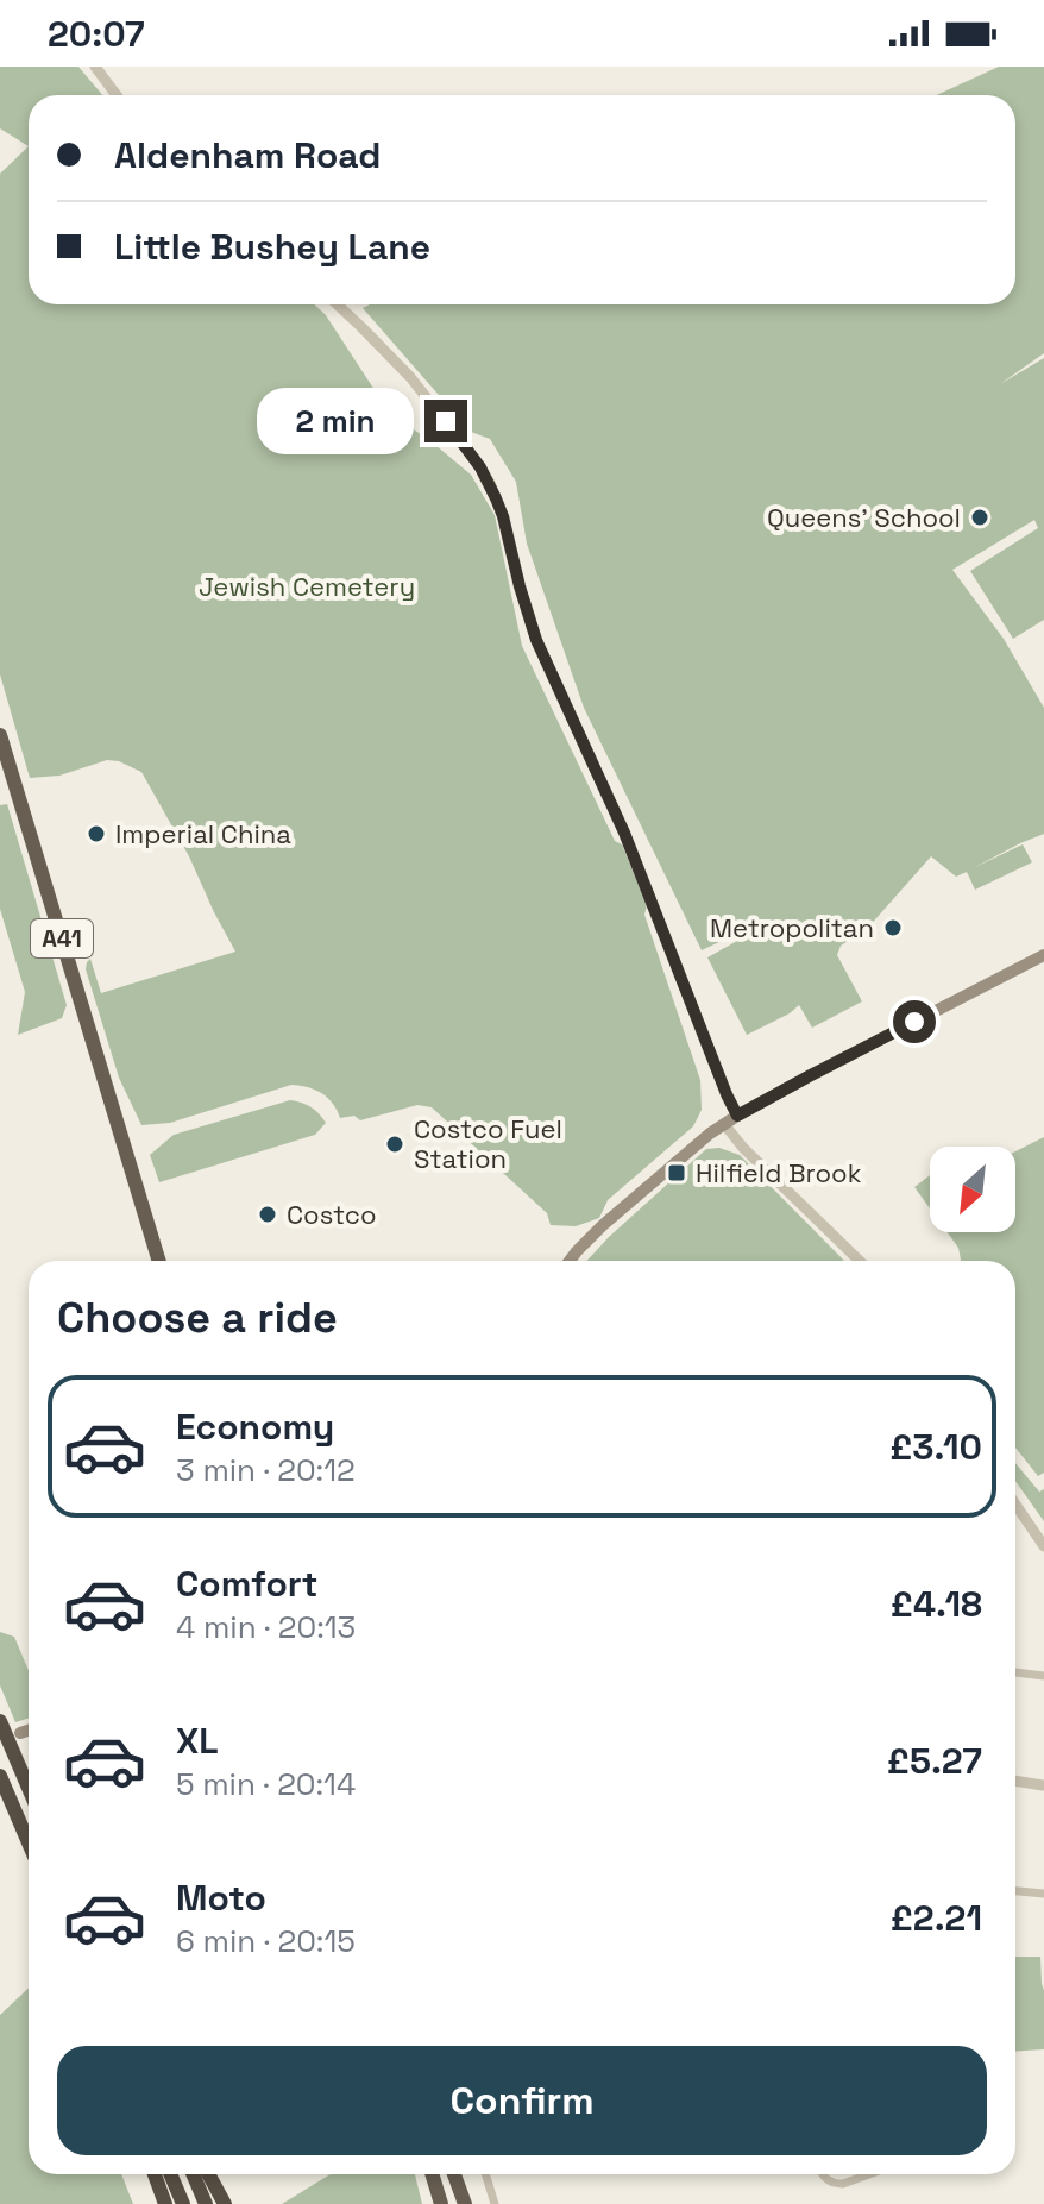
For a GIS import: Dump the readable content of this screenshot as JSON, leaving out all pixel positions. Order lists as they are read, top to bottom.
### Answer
{
  "streets": {
    "highway": ["A41"]
  },
  "parks": ["Jewish Cemetery"],
  "places": {
    "other": [
      "Queens' School",
      "Imperial China",
      "Metropolitan",
      "Costco Fuel Station",
      "Costco"
    ],
    "transit": ["Hilfield Brook"]
  },
  "north": "bottom left",
  "page": {
    "status": "20:07",
    "banner": ["Aldenham Road", "Little Bushey Lane"],
    "bubble": "2 min",
    "heading": "Choose a ride",
    "list": [
      {
        "name": "Economy",
        "note": "3 min · 20:12",
        "value": "£3.10"
      },
      {
        "name": "Comfort",
        "note": "4 min · 20:13",
        "value": "£4.18"
      },
      {
        "name": "XL",
        "note": "5 min · 20:14",
        "value": "£5.27"
      },
      {
        "name": "Moto",
        "note": "6 min · 20:15",
        "value": "£2.21"
      }
    ],
    "buttons": "Confirm"
  }
}
